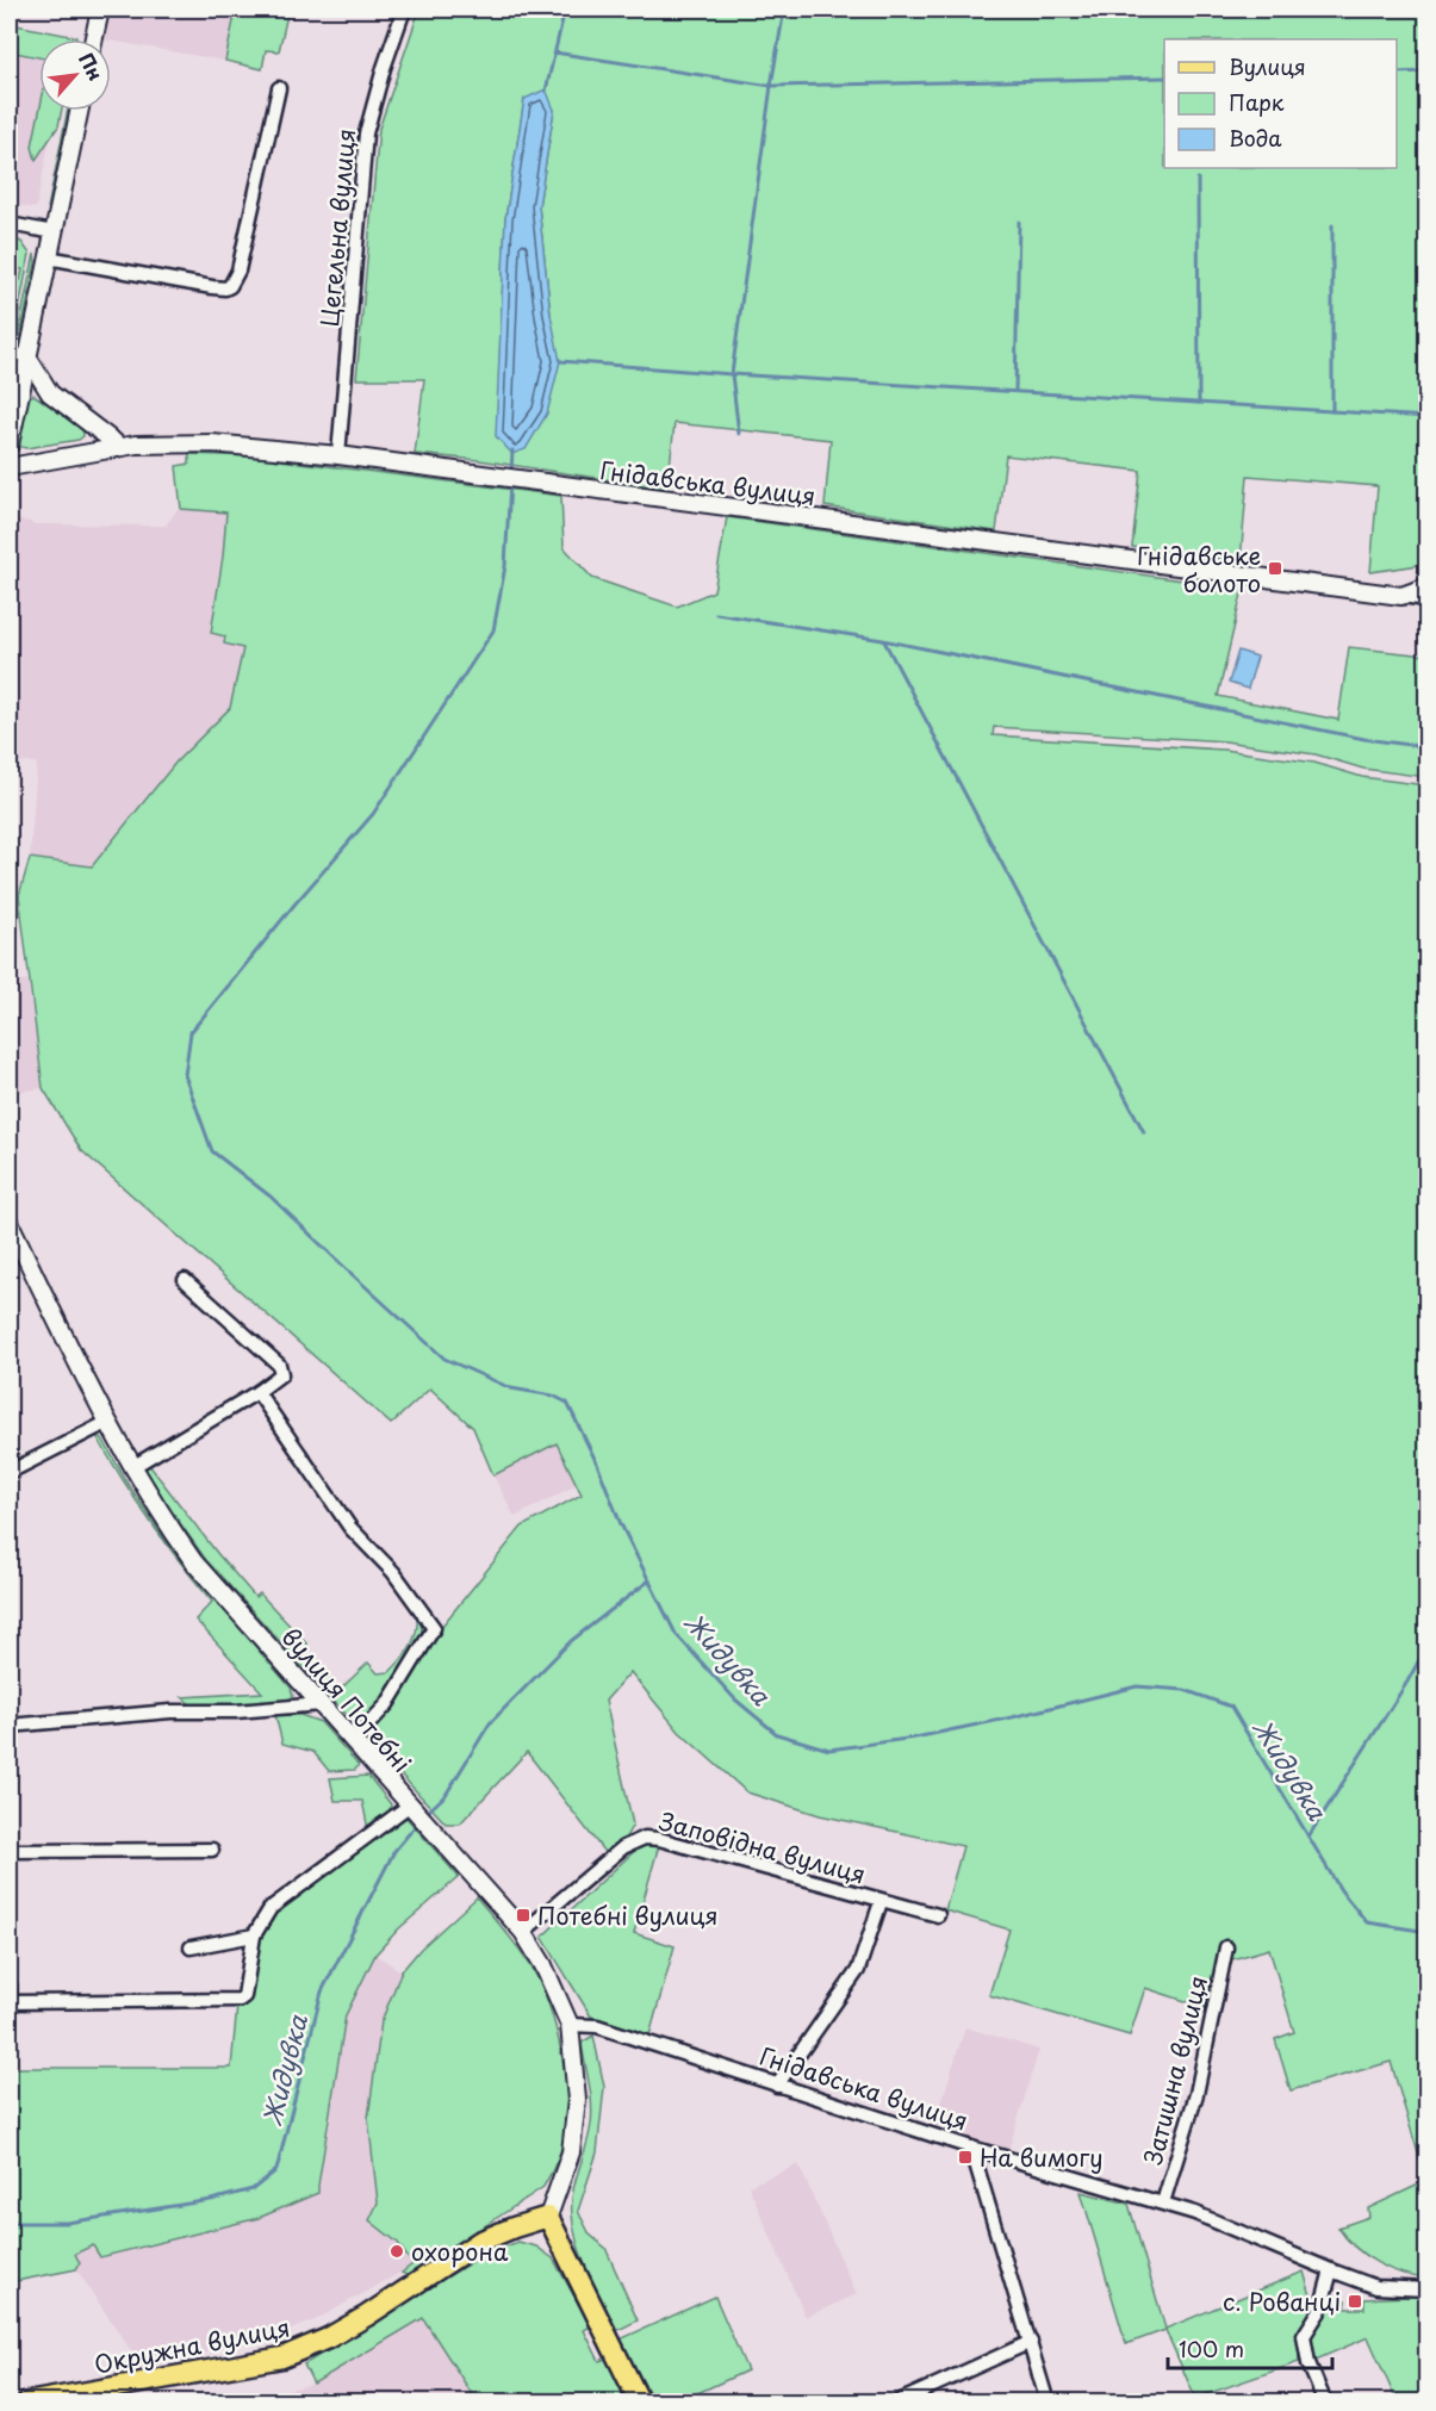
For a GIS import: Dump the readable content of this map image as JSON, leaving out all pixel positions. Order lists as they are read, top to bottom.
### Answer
{
  "streets": {
    "main road": ["Окружна вулиця"],
    "street": [
      "Цегельна вулиця",
      "Гнідавська вулиця",
      "вулиця Потебні",
      "Заповідна вулиця",
      "Затишна вулиця"
    ]
  },
  "crossings": [
    ["Цегельна вулиця", "Гнідавська вулиця"],
    ["Гнідавська вулиця", "вулиця Потебні"],
    ["Гнідавська вулиця", "Затишна вулиця"],
    ["вулиця Потебні", "Заповідна вулиця"],
    ["вулиця Потебні", "Окружна вулиця"]
  ],
  "water": ["Жидувка"],
  "places": {
    "transit": [
      "Гнідавське болото",
      "Потебні вулиця",
      "На вимогу",
      "с. Рованці"
    ],
    "other": ["охорона"]
  },
  "legend": ["Вулиця", "Парк", "Вода"],
  "scale_bar": "100 m",
  "north": "top right"
}
